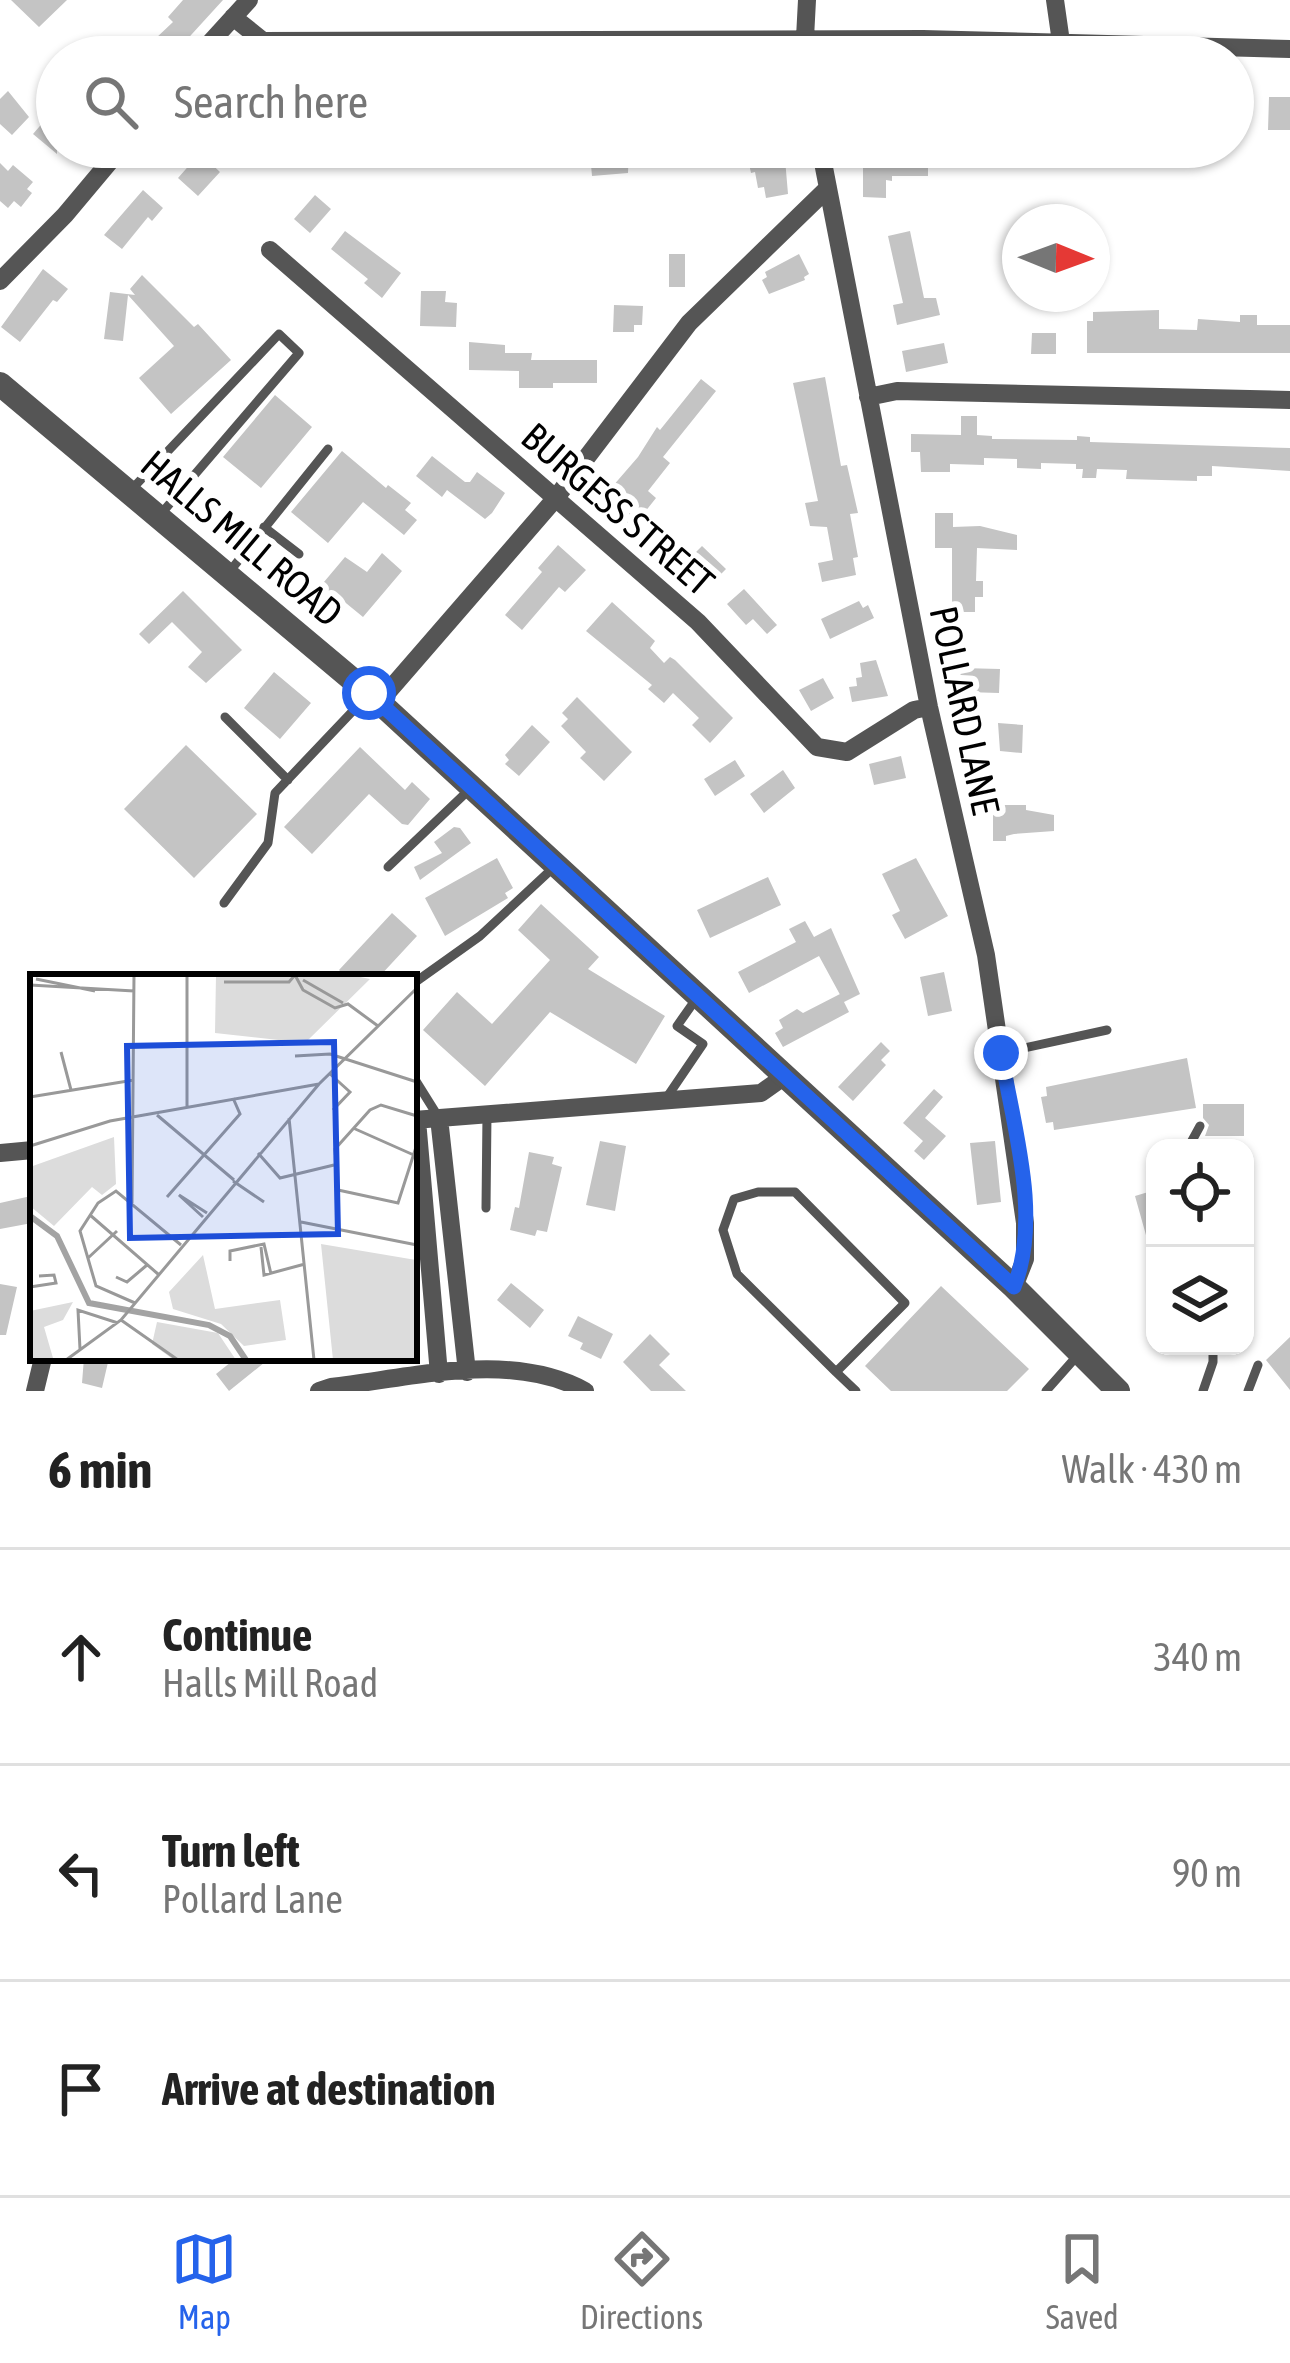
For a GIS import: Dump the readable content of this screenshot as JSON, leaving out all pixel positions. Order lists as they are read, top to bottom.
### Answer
{
  "streets": {
    "street": ["BURGESS STREET", "HALLS MILL ROAD", "POLLARD LANE"]
  },
  "crossings": [
    ["BURGESS STREET", "POLLARD LANE"],
    ["HALLS MILL ROAD", "POLLARD LANE"]
  ],
  "north": "right",
  "page": {
    "search": "Search here",
    "heading": ["6 min", "Walk · 430 m"],
    "list": [
      ["Continue", "Halls Mill Road", "340 m"],
      ["Turn left", "Pollard Lane", "90 m"],
      "Arrive at destination"
    ],
    "nav": ["Map", "Directions", "Saved"]
  }
}
